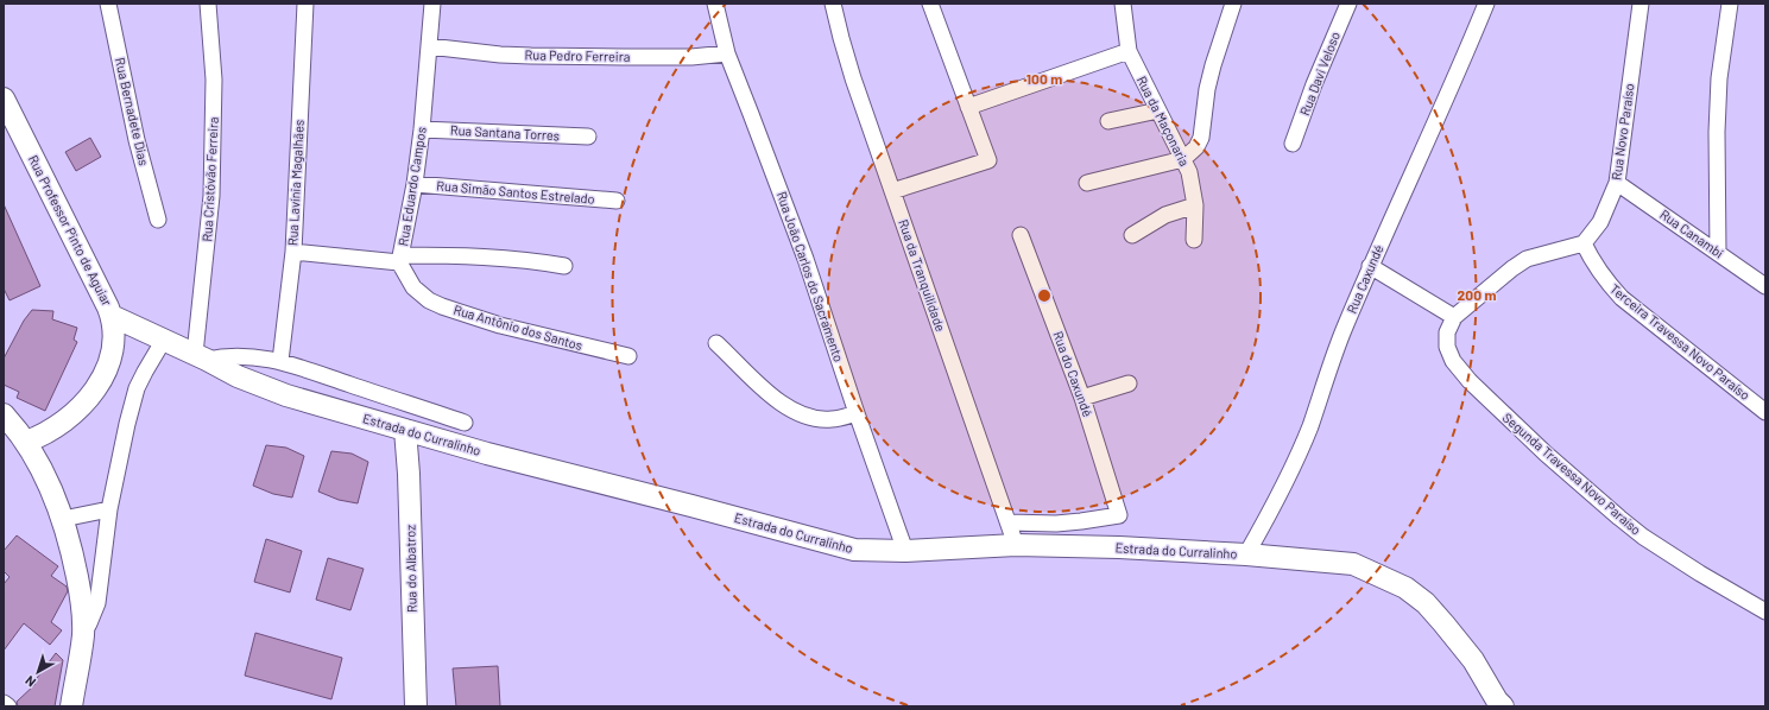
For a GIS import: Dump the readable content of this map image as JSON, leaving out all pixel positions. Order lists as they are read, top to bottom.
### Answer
{
  "streets": {
    "street": [
      "Rua Pedro Ferreira",
      "Rua Davi Veloso",
      "Rua Bernadete Dias",
      "Rua da Maçonaria",
      "Rua Novo Paraíso",
      "Rua Santana Torres",
      "Rua Cristóvão Ferreira",
      "Rua Lavínia Magalhães",
      "Rua Eduardo Campos",
      "Rua Simão Santos Estrelado",
      "Rua Professor Pinto de Aguiar",
      "Rua Canambi",
      "Rua da Tranquilidade",
      "Rua João Carlos do Sacramento",
      "Rua Caxundé",
      "Rua Antônio dos Santos",
      "Terceira Travessa Novo Paraíso",
      "Rua do Caxundé",
      "Estrada do Curralinho",
      "Segunda Travessa Novo Paraíso",
      "Rua do Albatroz"
    ]
  },
  "crossings": [
    ["Rua Pedro Ferreira", "Rua Eduardo Campos"],
    ["Rua Pedro Ferreira", "Rua João Carlos do Sacramento"],
    ["Rua Novo Paraíso", "Rua Canambi"],
    ["Rua Novo Paraíso", "Terceira Travessa Novo Paraíso"],
    ["Rua Santana Torres", "Rua Eduardo Campos"],
    ["Rua Cristóvão Ferreira", "Estrada do Curralinho"],
    ["Rua Lavínia Magalhães", "Rua Eduardo Campos"],
    ["Rua Eduardo Campos", "Rua Simão Santos Estrelado"],
    ["Rua Eduardo Campos", "Rua Antônio dos Santos"],
    ["Rua Professor Pinto de Aguiar", "Estrada do Curralinho"],
    ["Rua da Tranquilidade", "Rua do Caxundé"],
    ["Rua da Tranquilidade", "Estrada do Curralinho"],
    ["Rua João Carlos do Sacramento", "Estrada do Curralinho"],
    ["Rua Caxundé", "Estrada do Curralinho"],
    ["Estrada do Curralinho", "Rua do Albatroz"]
  ],
  "north": "bottom left",
  "rings": ["100 m", "200 m"]
}
